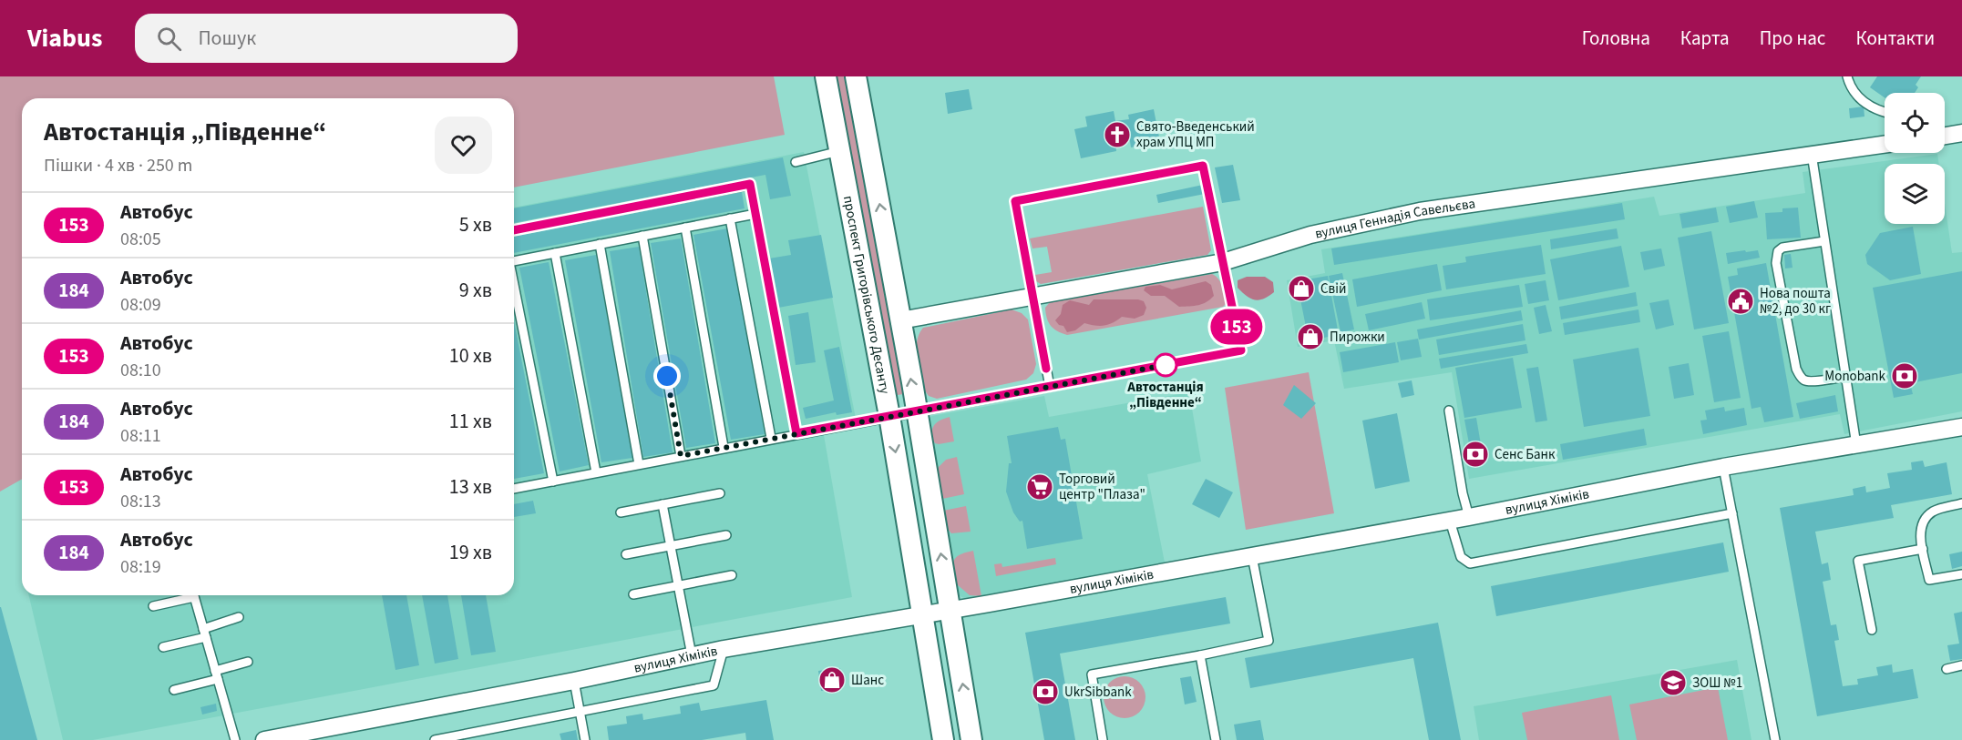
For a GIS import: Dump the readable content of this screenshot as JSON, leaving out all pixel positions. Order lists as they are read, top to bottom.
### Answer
{
  "streets": {
    "street": ["вулиця Геннадія Савельєва", "проспект Григорівського Десанту", "вулиця Хіміків"]
  },
  "crossings": [
    ["вулиця Геннадія Савельєва", "проспект Григорівського Десанту"],
    ["проспект Григорівського Десанту", "вулиця Хіміків"]
  ],
  "places": {
    "church": ["Свято-Введенський храм УПЦ МП"],
    "shop": ["Свій", "Пирожки", "Шанс"],
    "public building": ["Нова пошта №2, до 30 кг"],
    "other": ["Автостанція „Південне“"],
    "bank": ["Monobank", "Сенс Банк", "UkrSibbank"],
    "supermarket": ["Торговий центр \"Плаза\""],
    "school or university": ["ЗОШ №1"]
  },
  "lines": ["bus line 153"],
  "page": {
    "header": "Viabus",
    "search": "Пошук",
    "nav": [
      "Головна",
      "Карта",
      "Про нас",
      "Контакти"
    ],
    "on_map": "153",
    "heading": ["Автостанція „Південне“", "Пішки · 4 хв · 250 m"],
    "list": [
      {
        "mark": "153",
        "name": "Автобус",
        "note": "08:05",
        "value": "5 хв"
      },
      {
        "mark": "184",
        "name": "Автобус",
        "note": "08:09",
        "value": "9 хв"
      },
      {
        "mark": "153",
        "name": "Автобус",
        "note": "08:10",
        "value": "10 хв"
      },
      {
        "mark": "184",
        "name": "Автобус",
        "note": "08:11",
        "value": "11 хв"
      },
      {
        "mark": "153",
        "name": "Автобус",
        "note": "08:13",
        "value": "13 хв"
      },
      {
        "mark": "184",
        "name": "Автобус",
        "note": "08:19",
        "value": "19 хв"
      }
    ]
  }
}
